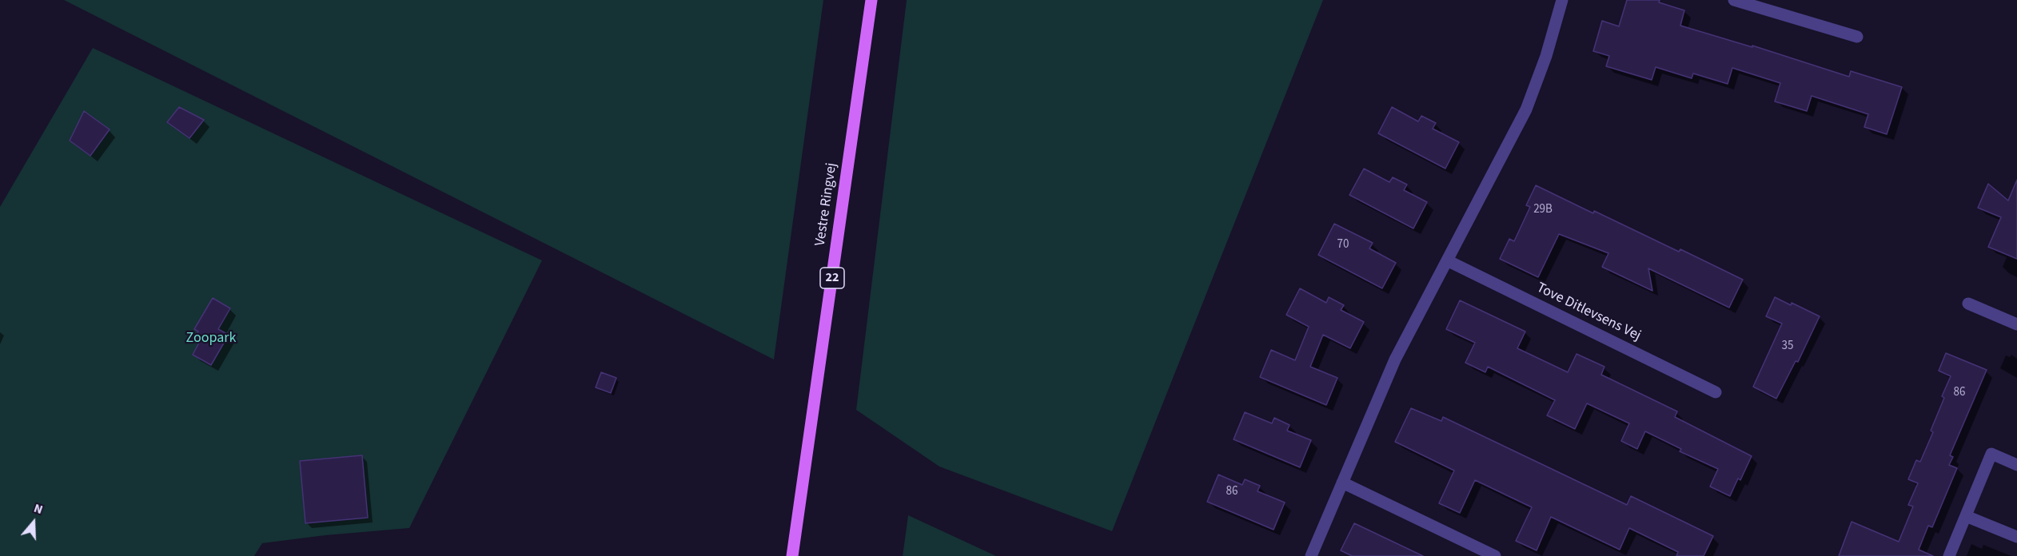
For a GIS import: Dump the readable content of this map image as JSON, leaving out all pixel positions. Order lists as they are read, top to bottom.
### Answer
{
  "streets": {
    "main road": ["Vestre Ringvej", "22"],
    "street": ["Tove Ditlevsens Vej"]
  },
  "parks": ["Zoopark"],
  "house_numbers": [
    "29B",
    "70",
    "35",
    "86",
    "86"
  ],
  "north": "top"
}
